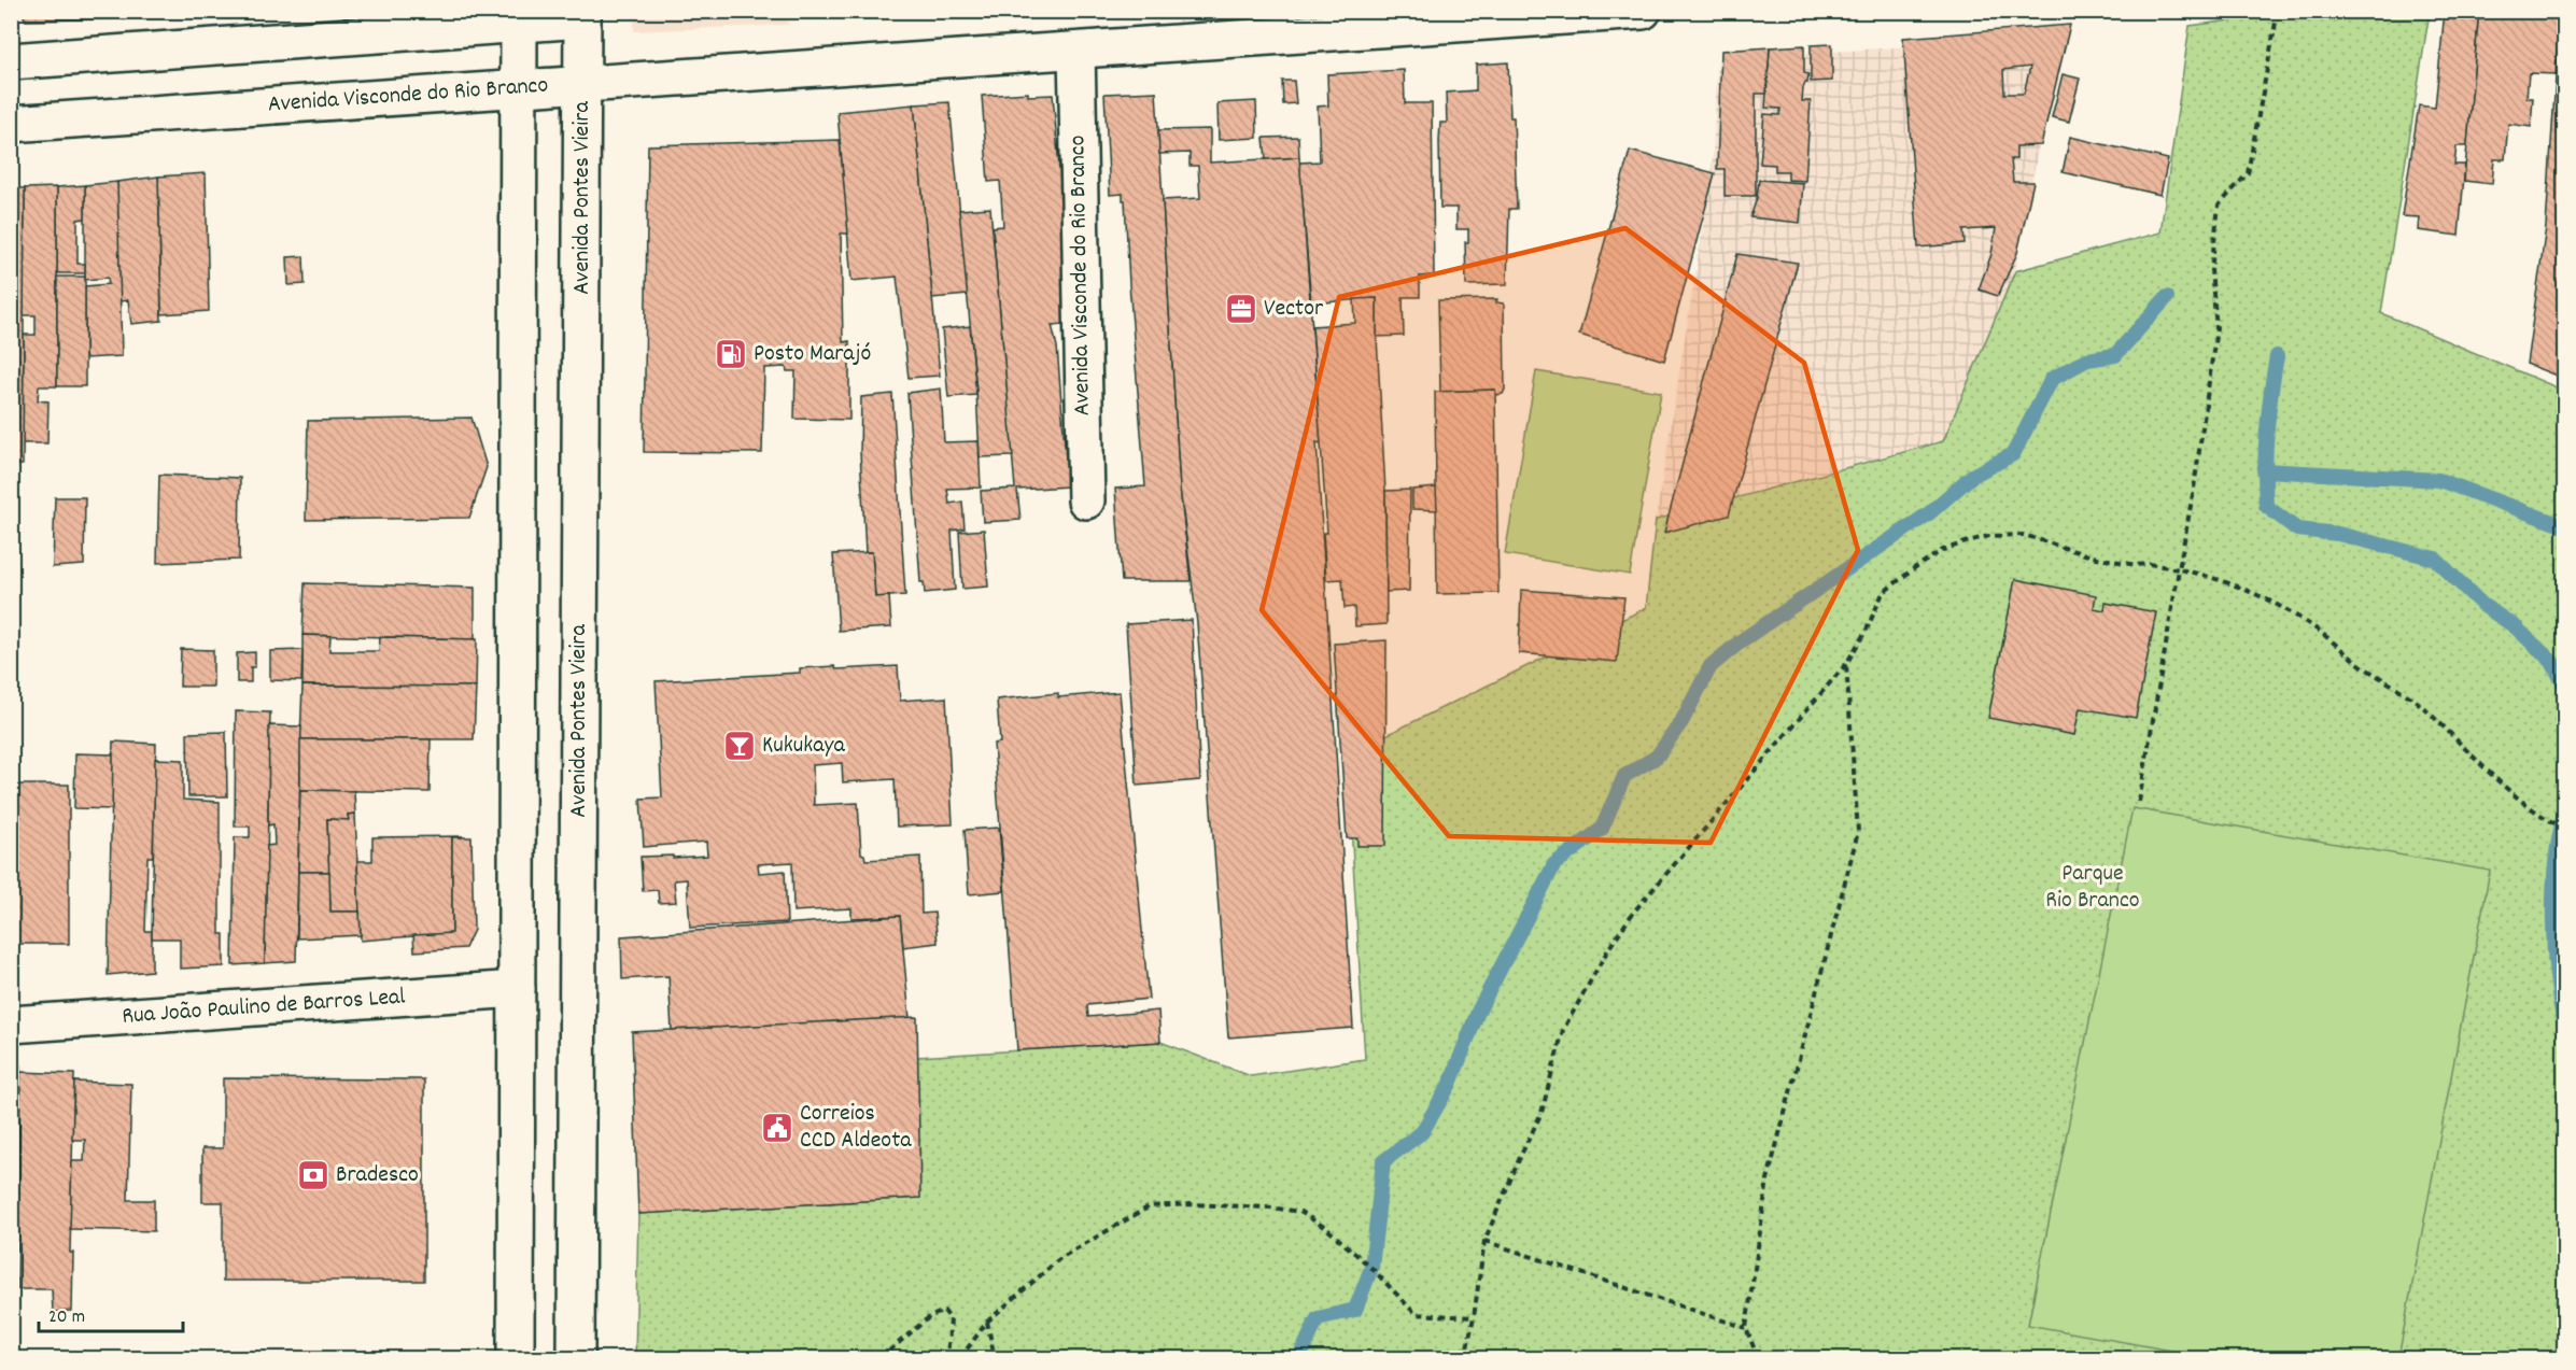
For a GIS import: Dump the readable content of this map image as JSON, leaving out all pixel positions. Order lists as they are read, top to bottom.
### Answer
{
  "streets": {
    "main road": ["Avenida Visconde do Rio Branco", "Avenida Pontes Vieira", "Rua João Paulino de Barros Leal"]
  },
  "crossings": [
    ["Avenida Visconde do Rio Branco", "Avenida Pontes Vieira"]
  ],
  "parks": ["Parque Rio Branco"],
  "places": {
    "office": ["Vector"],
    "fuel station": ["Posto Marajó"],
    "bar": ["Kukukaya"],
    "public building": ["Correios CCD Aldeota"],
    "bank": ["Bradesco"]
  },
  "scale_bar": "20 m"
}
